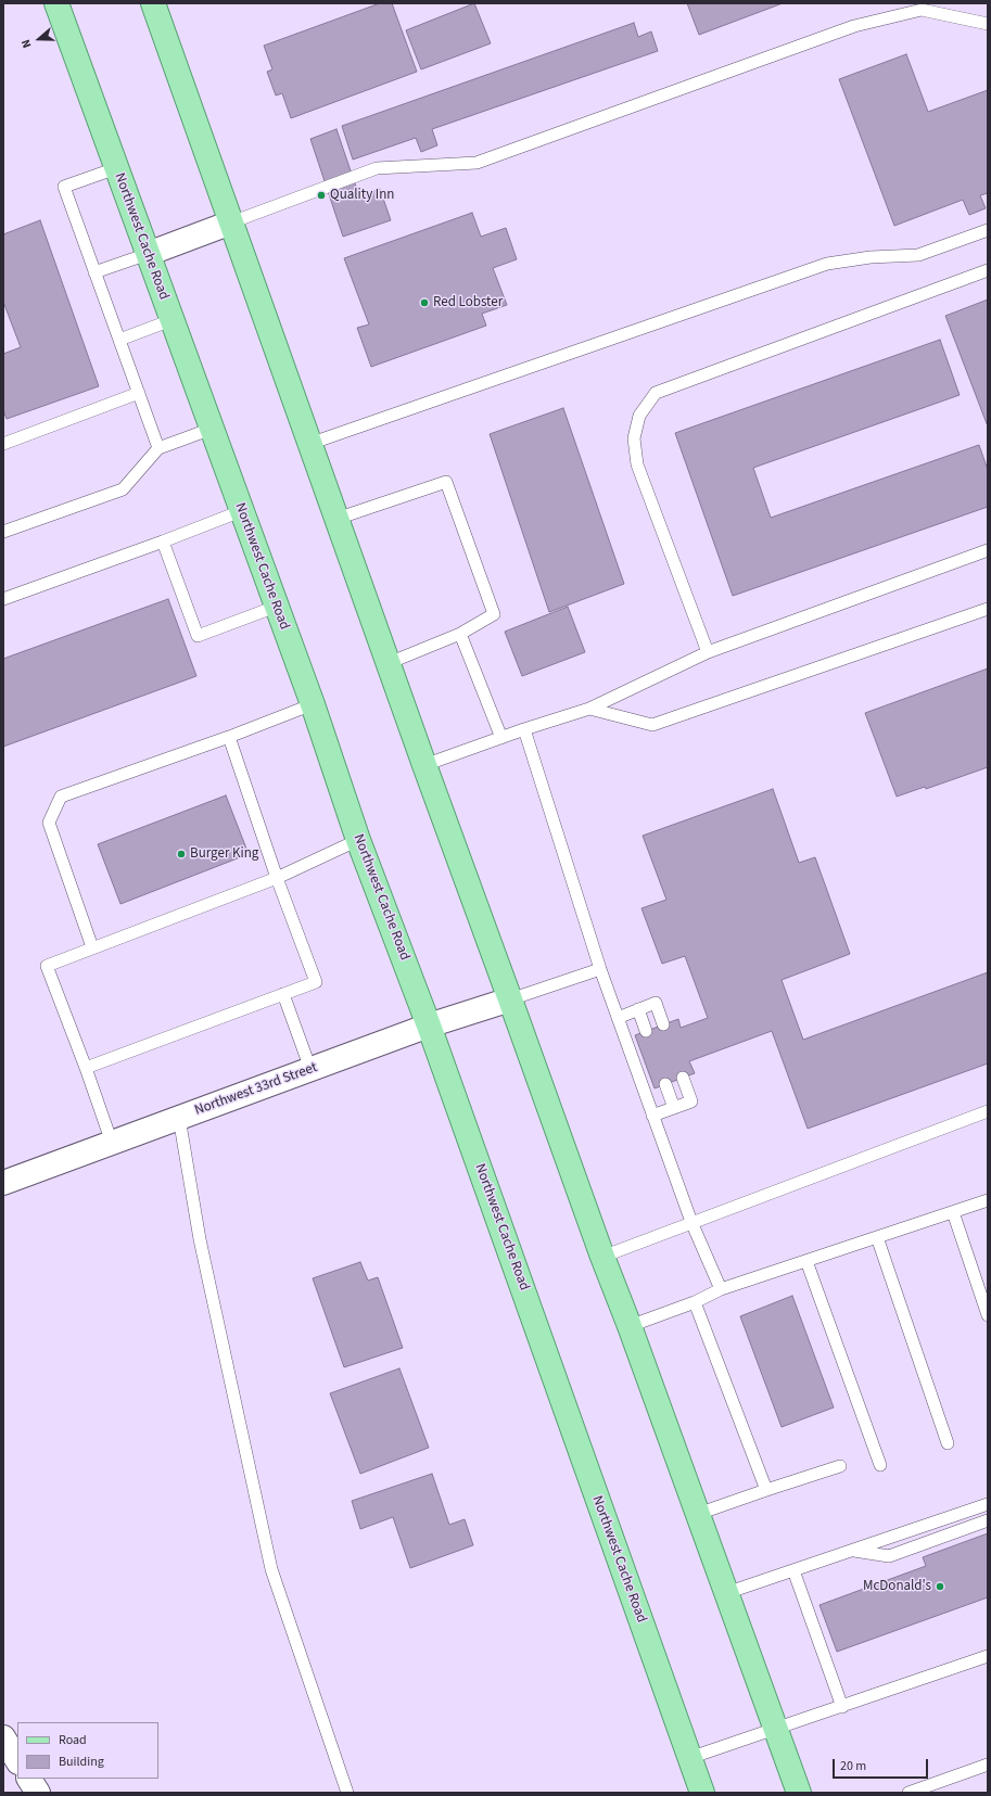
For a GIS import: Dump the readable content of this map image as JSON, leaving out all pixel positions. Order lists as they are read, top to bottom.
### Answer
{
  "streets": {
    "main road": ["Northwest Cache Road"],
    "street": ["Northwest 33rd Street"]
  },
  "crossings": [
    ["Northwest Cache Road", "Northwest 33rd Street"]
  ],
  "places": [
    "Quality Inn",
    "Red Lobster",
    "Burger King",
    "McDonald's"
  ],
  "legend": ["Road", "Building"],
  "scale_bar": "20 m",
  "north": "left"
}
